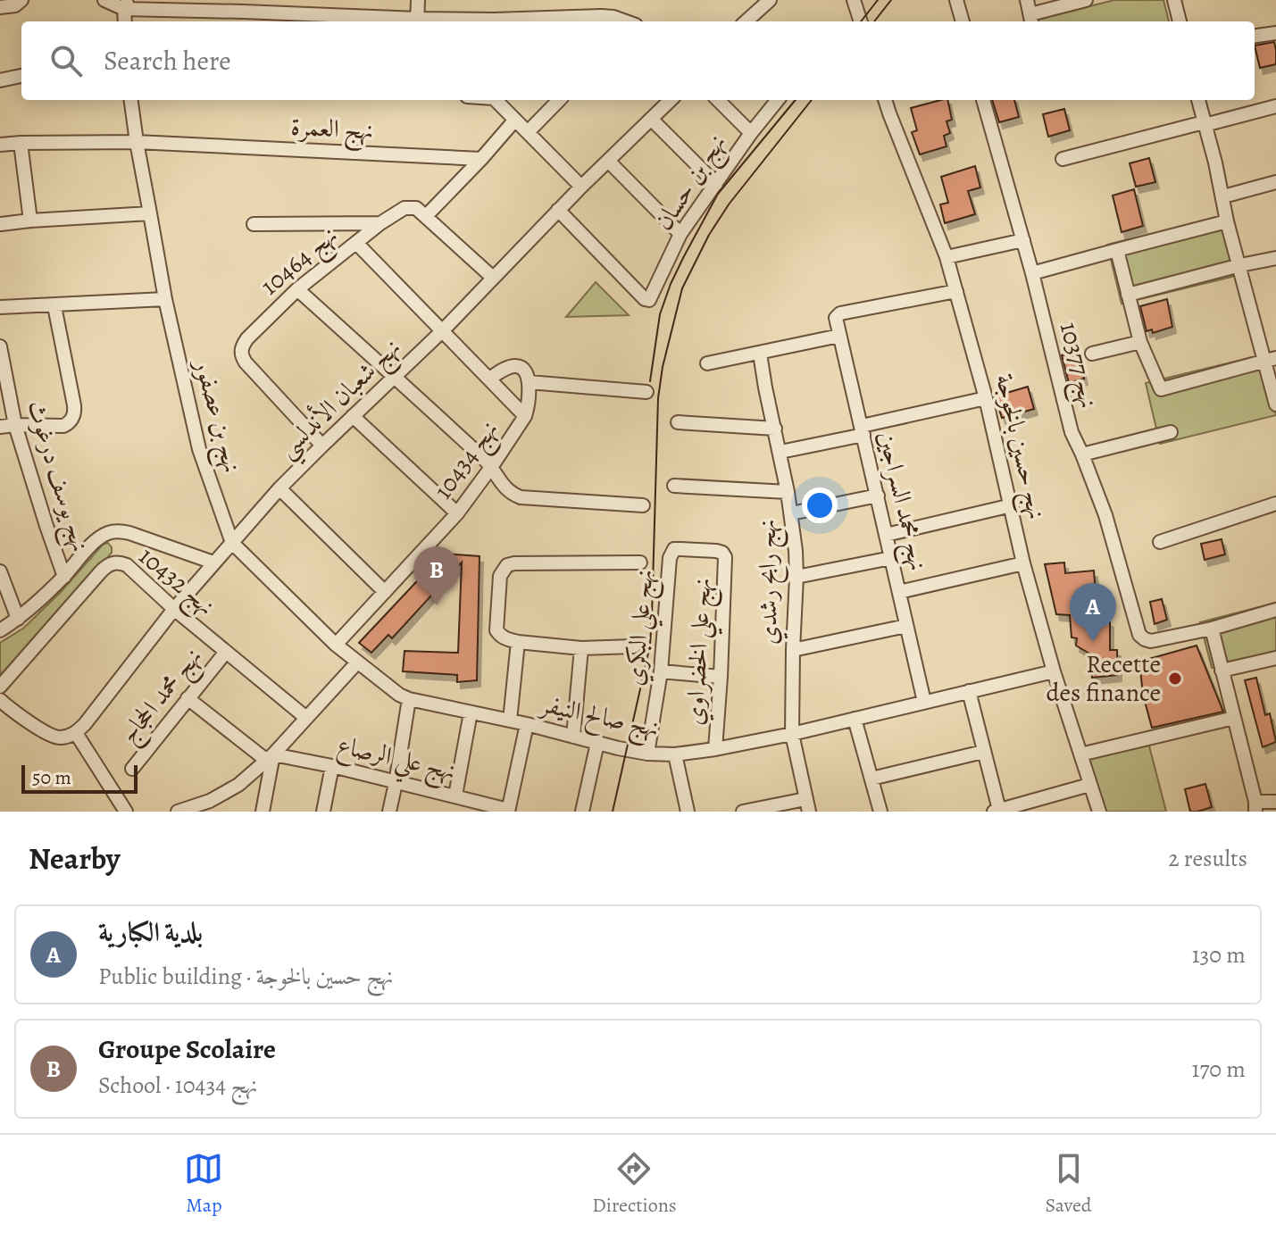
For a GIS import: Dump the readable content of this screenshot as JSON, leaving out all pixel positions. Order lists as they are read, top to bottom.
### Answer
{
  "streets": {
    "street": [
      "نهج العمرة",
      "نهج بن حسان",
      "نهج 10464",
      "نهج 10377",
      "نهج شعبان الأندلسي",
      "نهج بن عصفور",
      "نهج حسين بالخوجة",
      "نهج 10434",
      "نهج يوسف درغوث",
      "نهج محمد السراجين",
      "نهج 10432",
      "نهج رابح رشدي",
      "نهج علي البكري",
      "نهج علي الخضراوي",
      "نهج محمد الحجاج",
      "نهج صالح النيفر",
      "نهج علي الرصاع"
    ]
  },
  "crossings": [
    ["نهج العمرة", "نهج بن عصفور"],
    ["نهج بن حسان", "نهج شعبان الأندلسي"],
    ["نهج 10464", "نهج شعبان الأندلسي"],
    ["نهج 10464", "نهج 10434"],
    ["نهج شعبان الأندلسي", "نهج بن عصفور"],
    ["نهج شعبان الأندلسي", "نهج 10434"],
    ["نهج شعبان الأندلسي", "نهج 10432"],
    ["نهج شعبان الأندلسي", "نهج صالح النيفر"],
    ["نهج بن عصفور", "نهج صالح النيفر"],
    ["نهج حسين بالخوجة", "نهج محمد السراجين"],
    ["نهج حسين بالخوجة", "نهج صالح النيفر"],
    ["نهج 10434", "نهج صالح النيفر"],
    ["نهج محمد السراجين", "نهج صالح النيفر"],
    ["نهج 10432", "نهج محمد الحجاج"],
    ["نهج رابح رشدي", "نهج صالح النيفر"],
    ["نهج علي البكري", "نهج علي الخضراوي"],
    ["نهج علي البكري", "نهج صالح النيفر"],
    ["نهج علي الخضراوي", "نهج صالح النيفر"]
  ],
  "places": ["Recette des finance"],
  "scale_bar": "50 m",
  "page": {
    "search": "Search here",
    "pins": ["B", "A"],
    "scale": "50 m",
    "heading": ["Nearby", "2 results"],
    "list": [
      {
        "mark": "A",
        "name": "بلدية الكبارية",
        "note": "Public building · نهج حسين بالخوجة",
        "value": "130 m"
      },
      {
        "mark": "B",
        "name": "Groupe Scolaire",
        "note": "School · نهج 10434",
        "value": "170 m"
      }
    ],
    "nav": ["Map", "Directions", "Saved"]
  }
}
